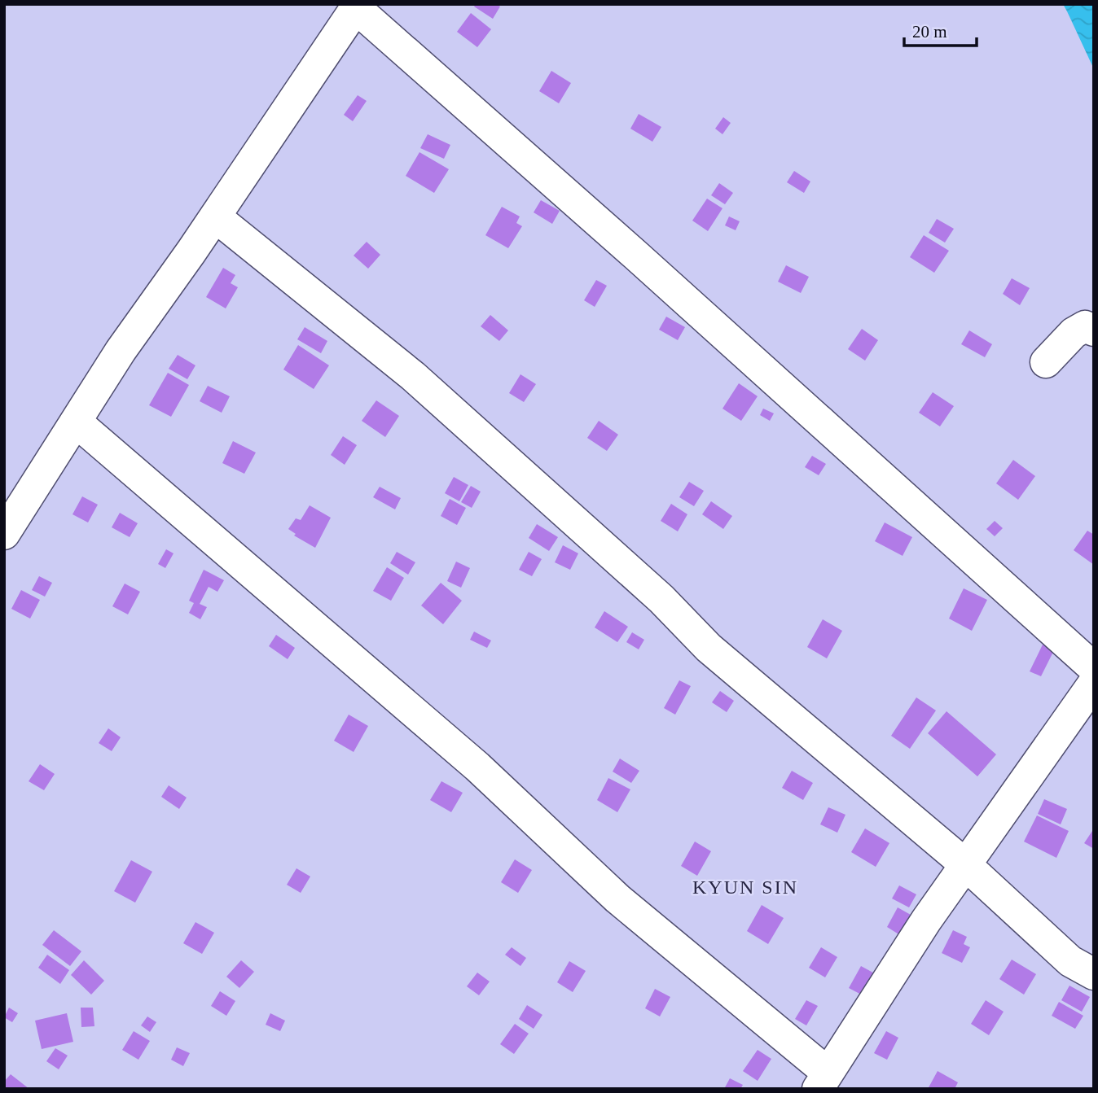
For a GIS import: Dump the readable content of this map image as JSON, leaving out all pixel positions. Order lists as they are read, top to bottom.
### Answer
{
  "districts": ["KYUN SIN"],
  "scale_bar": "20 m"
}
